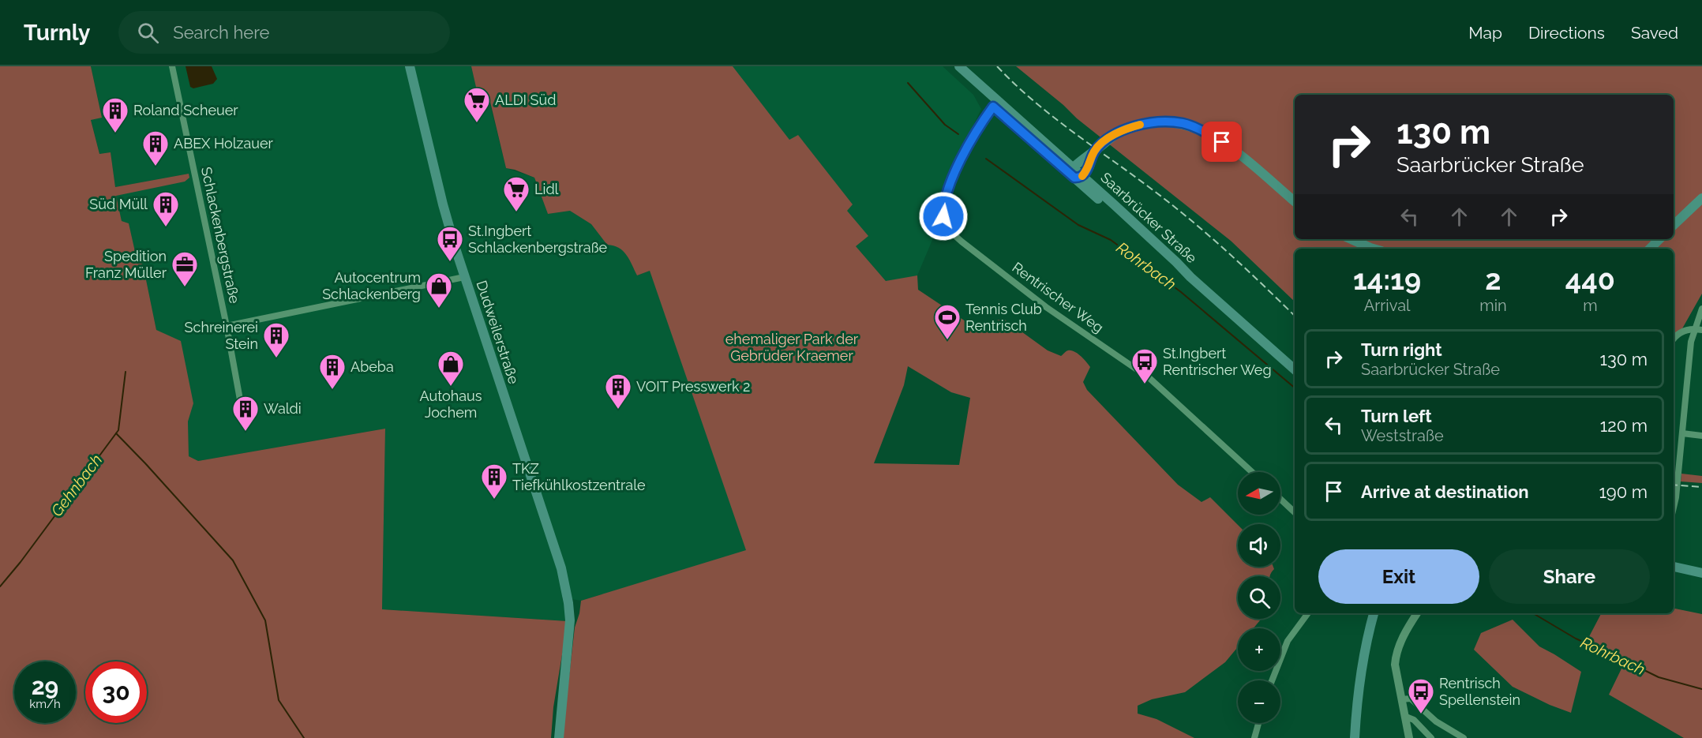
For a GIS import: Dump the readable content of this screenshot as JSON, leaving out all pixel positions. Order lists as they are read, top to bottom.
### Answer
{
  "streets": {
    "main road": ["Saarbrücker Straße", "Dudweilerstraße"],
    "street": ["Schlackenbergstraße", "Rentrischer Weg"]
  },
  "crossings": [
    ["Saarbrücker Straße", "Rentrischer Weg"],
    ["Schlackenbergstraße", "Dudweilerstraße"]
  ],
  "water": ["Rohrbach", "Gehnbach"],
  "parks": ["ehemaliger Park der Gebrüder Kraemer"],
  "places": {
    "supermarket": ["ALDI Süd", "Lidl"],
    "building": [
      "Roland Scheuer",
      "ABEX Holzauer",
      "Süd Müll",
      "Schreinerei Stein",
      "Abeba",
      "VOIT Presswerk 2",
      "Waldi",
      "TKZ Tiefkühlkostzentrale"
    ],
    "bus stop": ["St.Ingbert Schlackenbergstraße", "St.Ingbert Rentrischer Weg", "Rentrisch Spellenstein"],
    "office": ["Spedition Franz Müller"],
    "shop": ["Autocentrum Schlackenberg", "Autohaus Jochem"],
    "sports": ["Tennis Club Rentrisch"]
  },
  "north": "left",
  "page": {
    "header": "Turnly",
    "search": "Search here",
    "nav": ["Map", "Directions", "Saved"],
    "turn": ["130 m", "Saarbrücker Straße"],
    "eta": [
      "14:19",
      "Arrival",
      "2",
      "min",
      "440",
      "m"
    ],
    "list": [
      {
        "name": "Turn right",
        "note": "Saarbrücker Straße",
        "value": "130 m"
      },
      {
        "name": "Turn left",
        "note": "Weststraße",
        "value": "120 m"
      },
      {
        "name": "Arrive at destination",
        "value": "190 m"
      }
    ],
    "map_buttons": ["+", "−"],
    "buttons": ["Exit", "Share"],
    "speed": "29 km/h",
    "limit": "30"
  }
}
